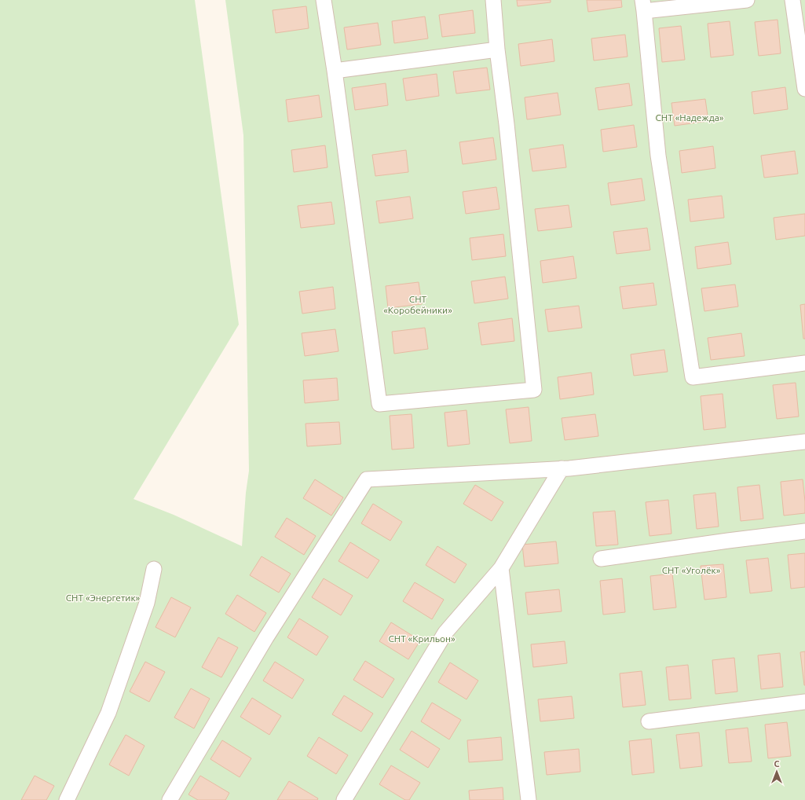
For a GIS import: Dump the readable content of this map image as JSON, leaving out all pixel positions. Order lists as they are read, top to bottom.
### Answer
{
  "parks": [
    "СНТ «Надежда»",
    "СНТ «Коробейники»",
    "СНТ «Уголёк»",
    "СНТ «Энергетик»",
    "СНТ «Крильон»"
  ],
  "north": "top"
}
